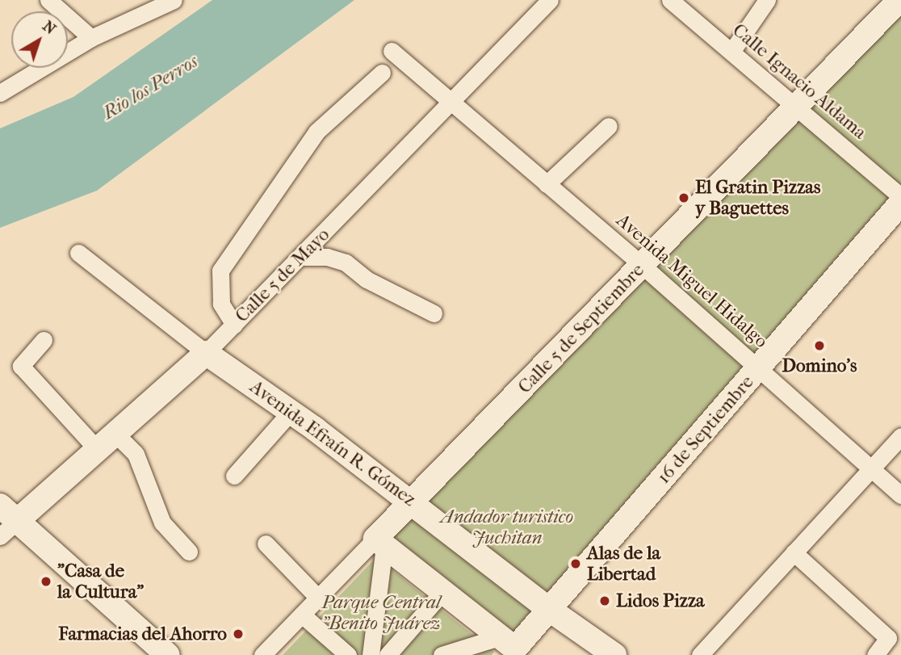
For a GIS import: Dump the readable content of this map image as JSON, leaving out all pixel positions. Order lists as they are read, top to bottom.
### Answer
{
  "streets": {
    "street": [
      "Calle Ignacio Aldama",
      "Calle 5 de Mayo",
      "Avenida Miguel Hidalgo",
      "Calle 5 de Septiembre",
      "16 de Septiembre",
      "Avenida Efraín R. Gómez"
    ]
  },
  "crossings": [
    ["Calle Ignacio Aldama", "Calle 5 de Septiembre"],
    ["Calle 5 de Mayo", "Avenida Miguel Hidalgo"],
    ["Calle 5 de Mayo", "Avenida Efraín R. Gómez"],
    ["Avenida Miguel Hidalgo", "Calle 5 de Septiembre"],
    ["Avenida Miguel Hidalgo", "16 de Septiembre"],
    ["Calle 5 de Septiembre", "Avenida Efraín R. Gómez"],
    ["16 de Septiembre", "Avenida Efraín R. Gómez"]
  ],
  "water": ["Rio los Perros"],
  "parks": ["Andador turistico Juchitan", "Parque Central \"Benito Juárez"],
  "places": [
    "El Gratin Pizzas y Baguettes",
    "Domino's",
    "Alas de la Libertad",
    "\"Casa de la Cultura\"",
    "Lidos Pizza",
    "Farmacias del Ahorro"
  ],
  "north": "top right"
}
